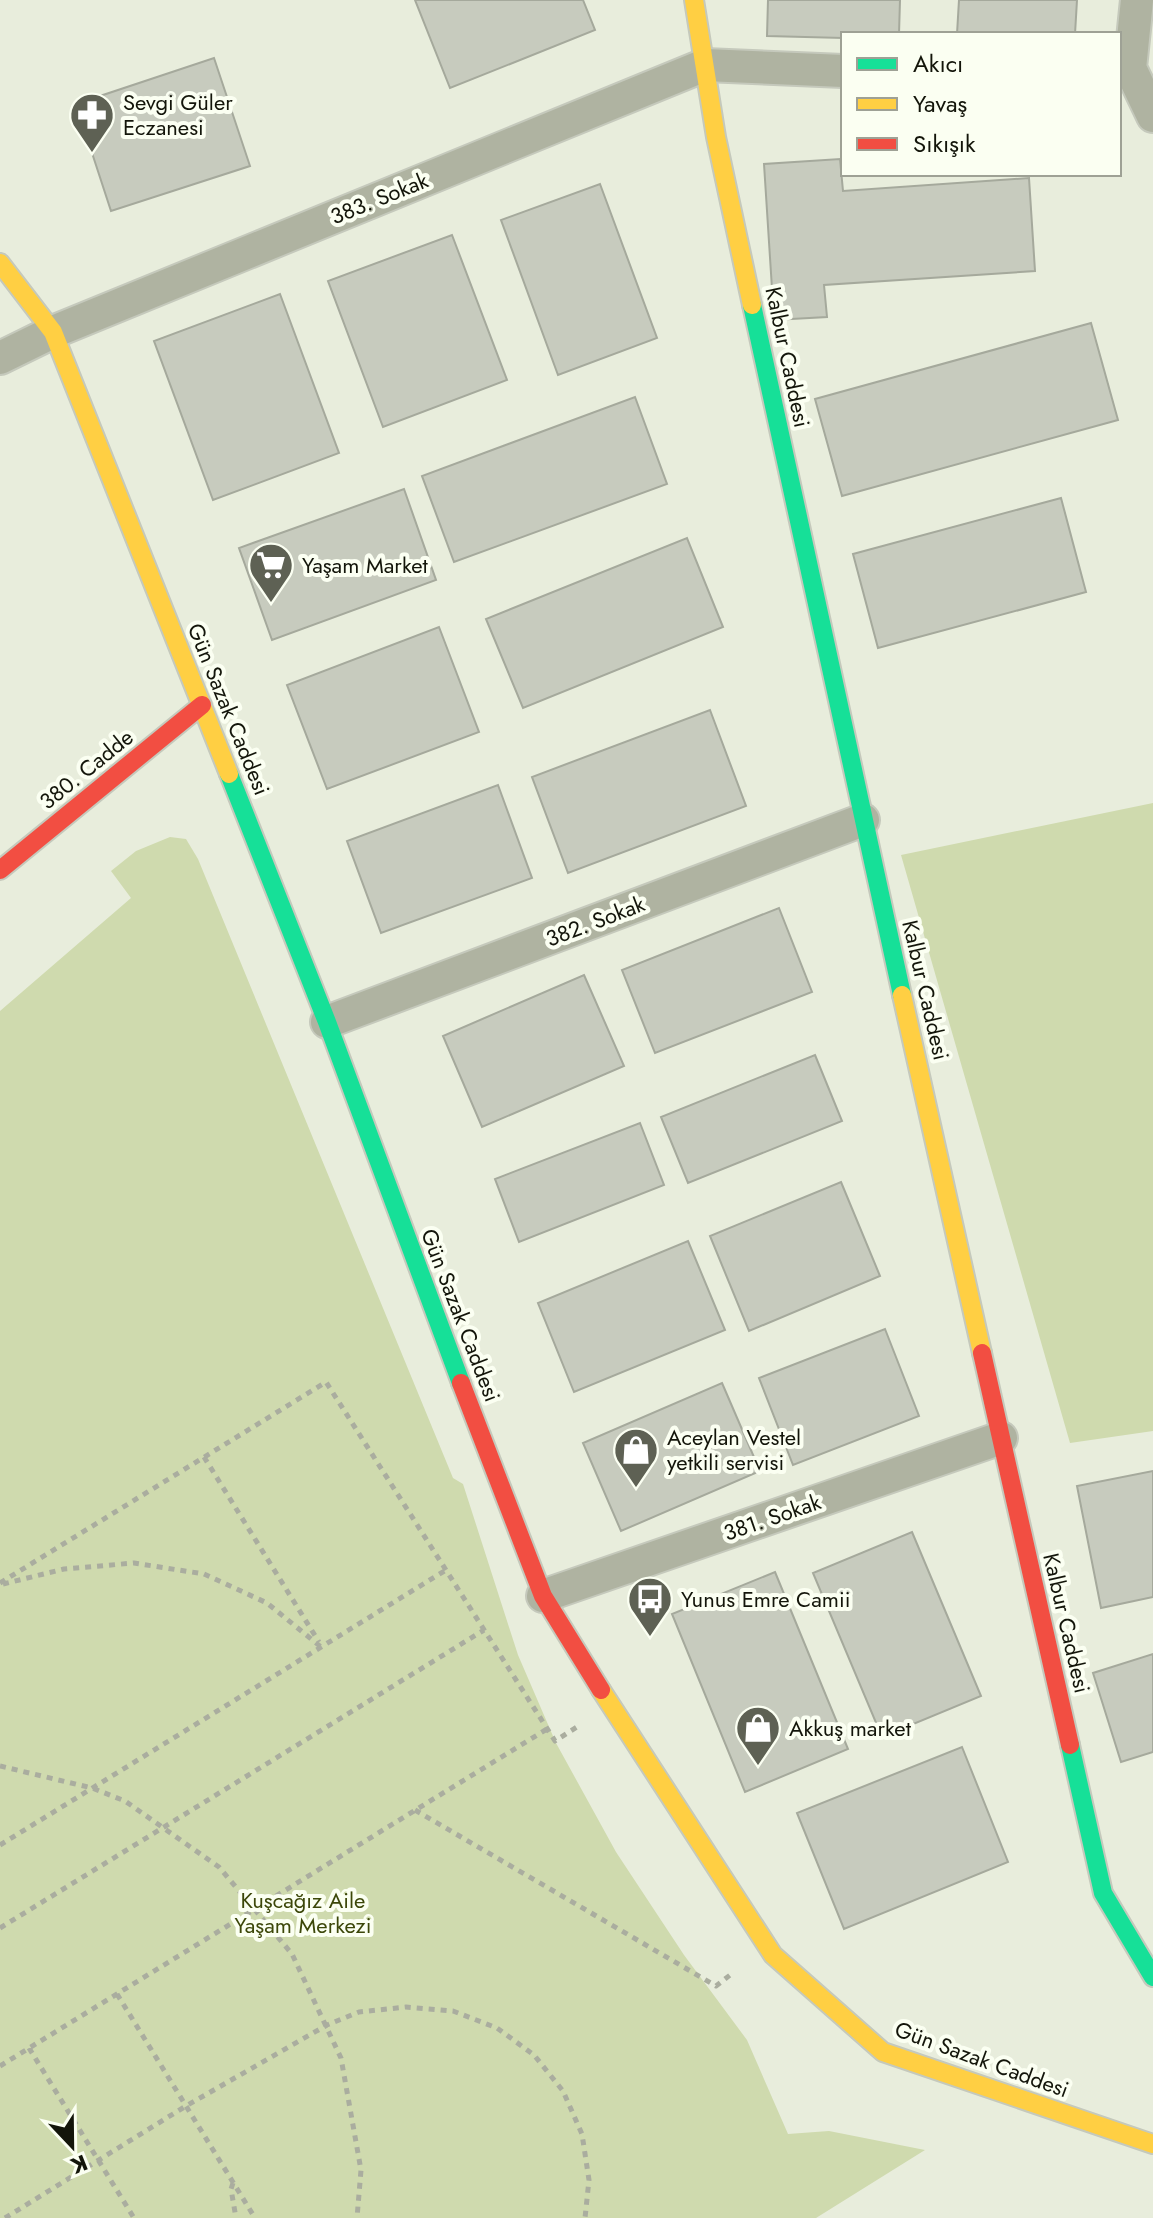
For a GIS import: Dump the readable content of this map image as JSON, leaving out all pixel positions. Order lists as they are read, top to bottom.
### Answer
{
  "streets": {
    "street": [
      "383. Sokak",
      "Kalbur Caddesi",
      "Gün Sazak Caddesi",
      "380. Cadde",
      "382. Sokak",
      "381. Sokak"
    ]
  },
  "crossings": [
    ["383. Sokak", "Kalbur Caddesi"],
    ["383. Sokak", "Gün Sazak Caddesi"],
    ["Kalbur Caddesi", "382. Sokak"],
    ["Kalbur Caddesi", "381. Sokak"],
    ["Gün Sazak Caddesi", "380. Cadde"],
    ["Gün Sazak Caddesi", "382. Sokak"],
    ["Gün Sazak Caddesi", "381. Sokak"]
  ],
  "parks": ["Kuşcağız Aile Yaşam Merkezi"],
  "places": {
    "pharmacy": ["Sevgi Güler Eczanesi"],
    "supermarket": ["Yaşam Market"],
    "shop": ["Aceylan Vestel yetkili servisi", "Akkuş market"],
    "bus stop": ["Yunus Emre Camii"]
  },
  "legend": ["Akıcı", "Yavaş", "Sıkışık"],
  "north": "bottom"
}
